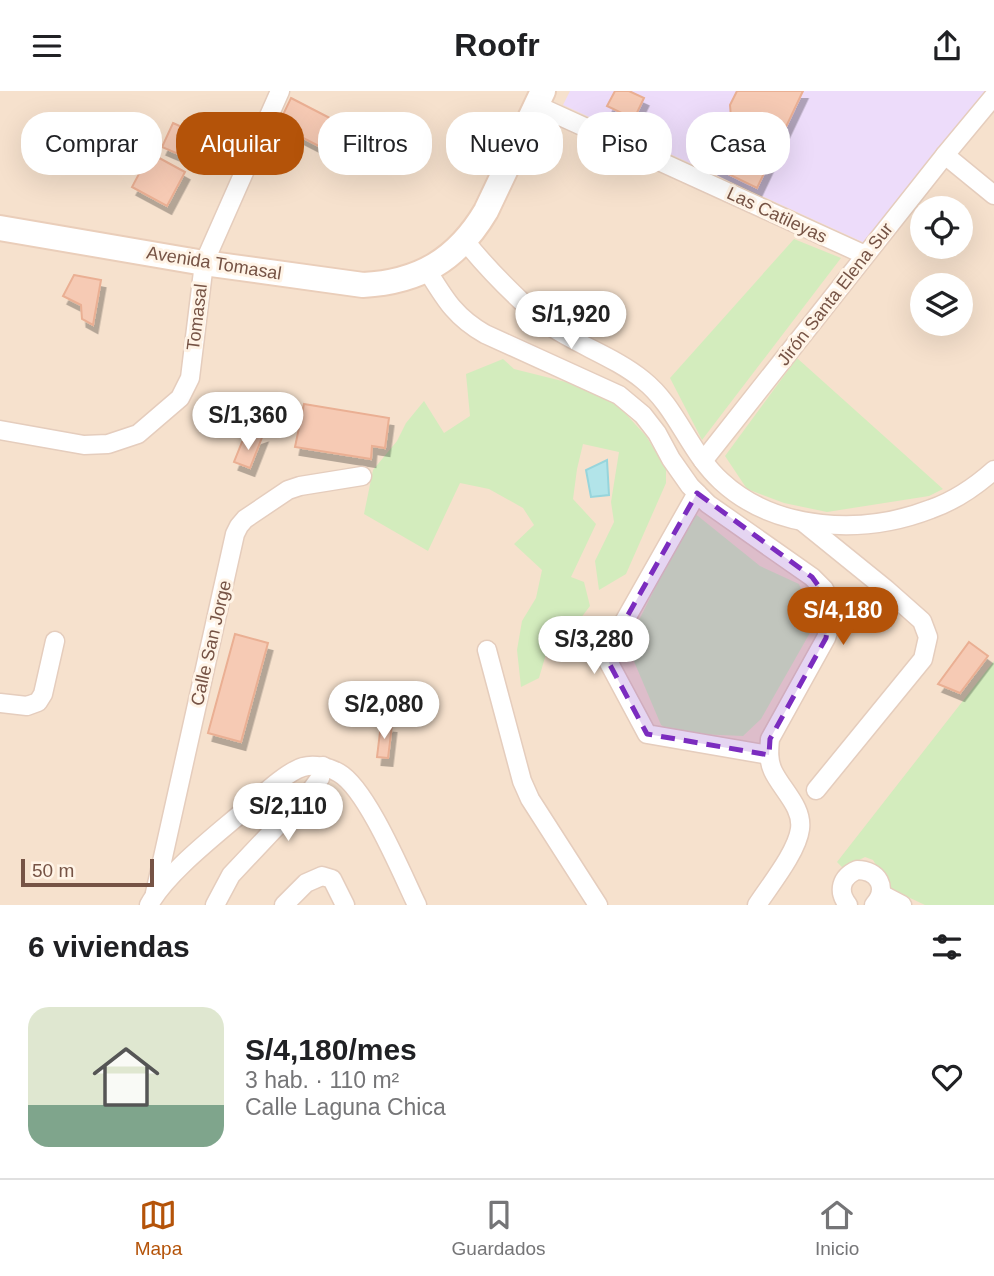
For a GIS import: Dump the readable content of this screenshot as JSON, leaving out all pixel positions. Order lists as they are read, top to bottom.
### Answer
{
  "streets": {
    "street": [
      "Las Catileyas",
      "Avenida Tomasal",
      "Jirón Santa Elena Sur",
      "Tomasal",
      "Calle San Jorge"
    ]
  },
  "crossings": [
    ["Las Catileyas", "Avenida Tomasal"],
    ["Las Catileyas", "Jirón Santa Elena Sur"],
    ["Avenida Tomasal", "Tomasal"]
  ],
  "scale_bar": "50 m",
  "page": {
    "header": "Roofr",
    "chip": [
      "Comprar",
      "Alquilar",
      "Filtros",
      "Nuevo",
      "Piso",
      "Casa"
    ],
    "price": [
      "S/1,920",
      "S/1,360",
      "S/4,180",
      "S/3,280",
      "S/2,080",
      "S/2,110"
    ],
    "scale": "50 m",
    "heading": "6 viviendas",
    "list": [
      {
        "name": "S/4,180/mes",
        "note": "3 hab. · 110 m² · Calle Laguna Chica"
      }
    ],
    "tabs": ["Mapa", "Guardados", "Inicio"]
  }
}
